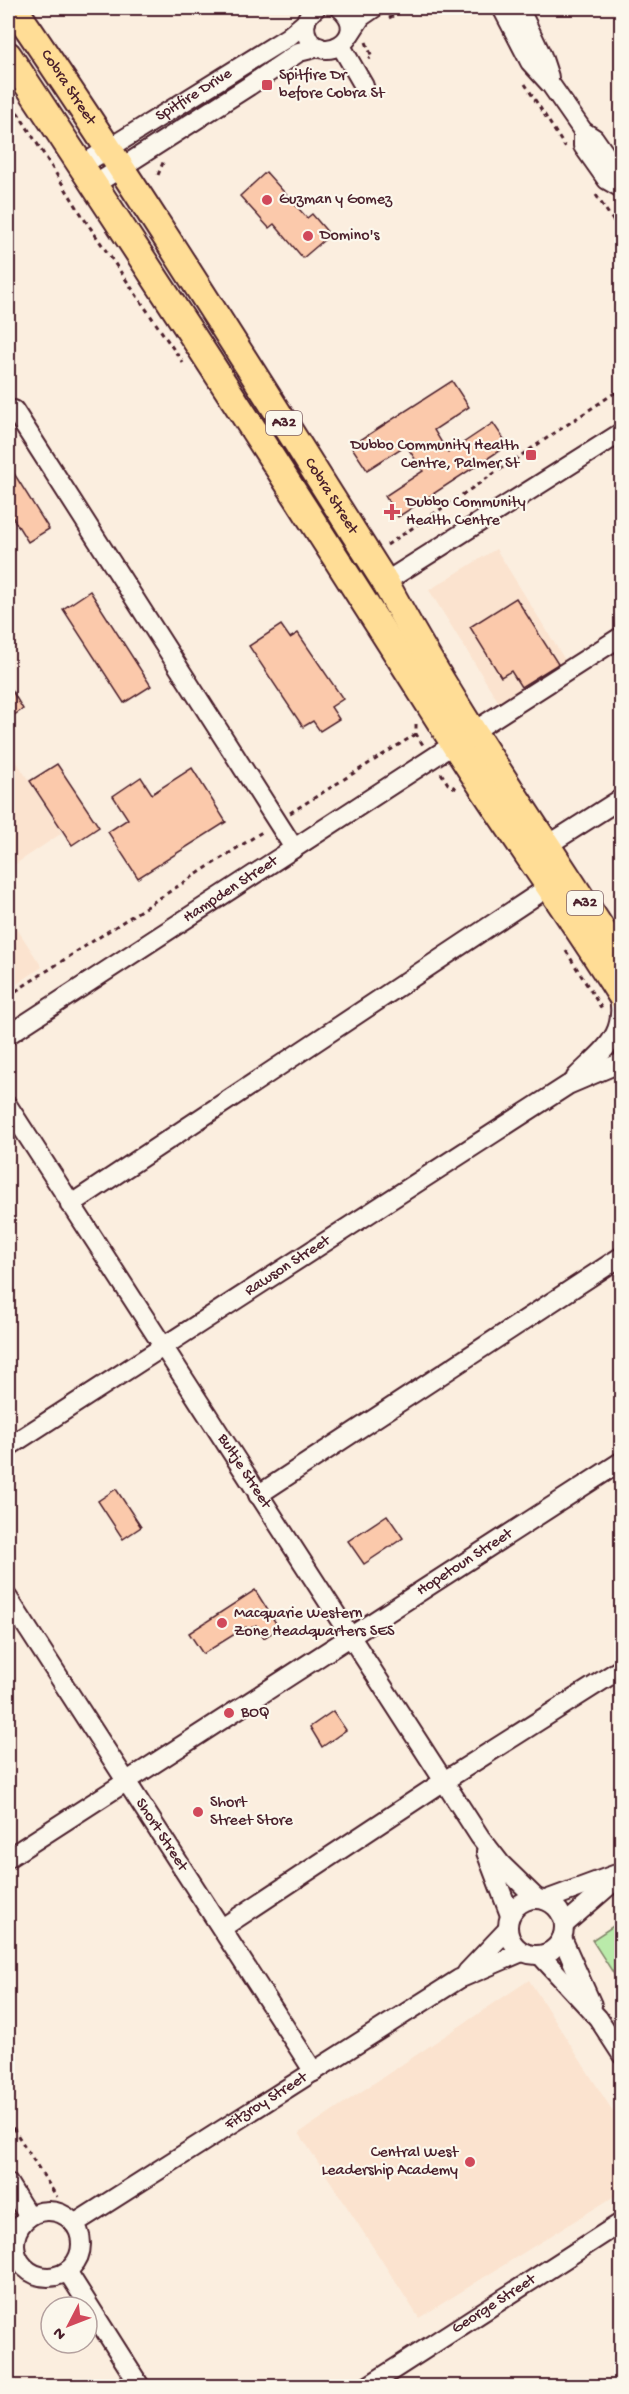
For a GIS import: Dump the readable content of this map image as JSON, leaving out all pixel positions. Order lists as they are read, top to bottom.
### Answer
{
  "streets": {
    "highway": ["Cobra Street", "A32"],
    "street": [
      "Spitfire Drive",
      "Hampden Street",
      "Rawson Street",
      "Bultje Street",
      "Hopetoun Street",
      "Short Street",
      "Fitzroy Street",
      "George Street"
    ]
  },
  "crossings": [
    ["Cobra Street", "Spitfire Drive"],
    ["Cobra Street", "Hampden Street"],
    ["Cobra Street", "Rawson Street"],
    ["Rawson Street", "Bultje Street"],
    ["Bultje Street", "Hopetoun Street"],
    ["Bultje Street", "Fitzroy Street"],
    ["Hopetoun Street", "Short Street"],
    ["Short Street", "Fitzroy Street"]
  ],
  "places": {
    "transit": ["Spitfire Dr before Cobra St", "Dubbo Community Health Centre, Palmer St"],
    "other": [
      "Guzman y Gomez",
      "Domino's",
      "Macquarie Western Zone Headquarters SES",
      "BOQ",
      "Short Street Store",
      "Central West Leadership Academy"
    ],
    "health": ["Dubbo Community Health Centre"]
  },
  "north": "bottom left"
}
